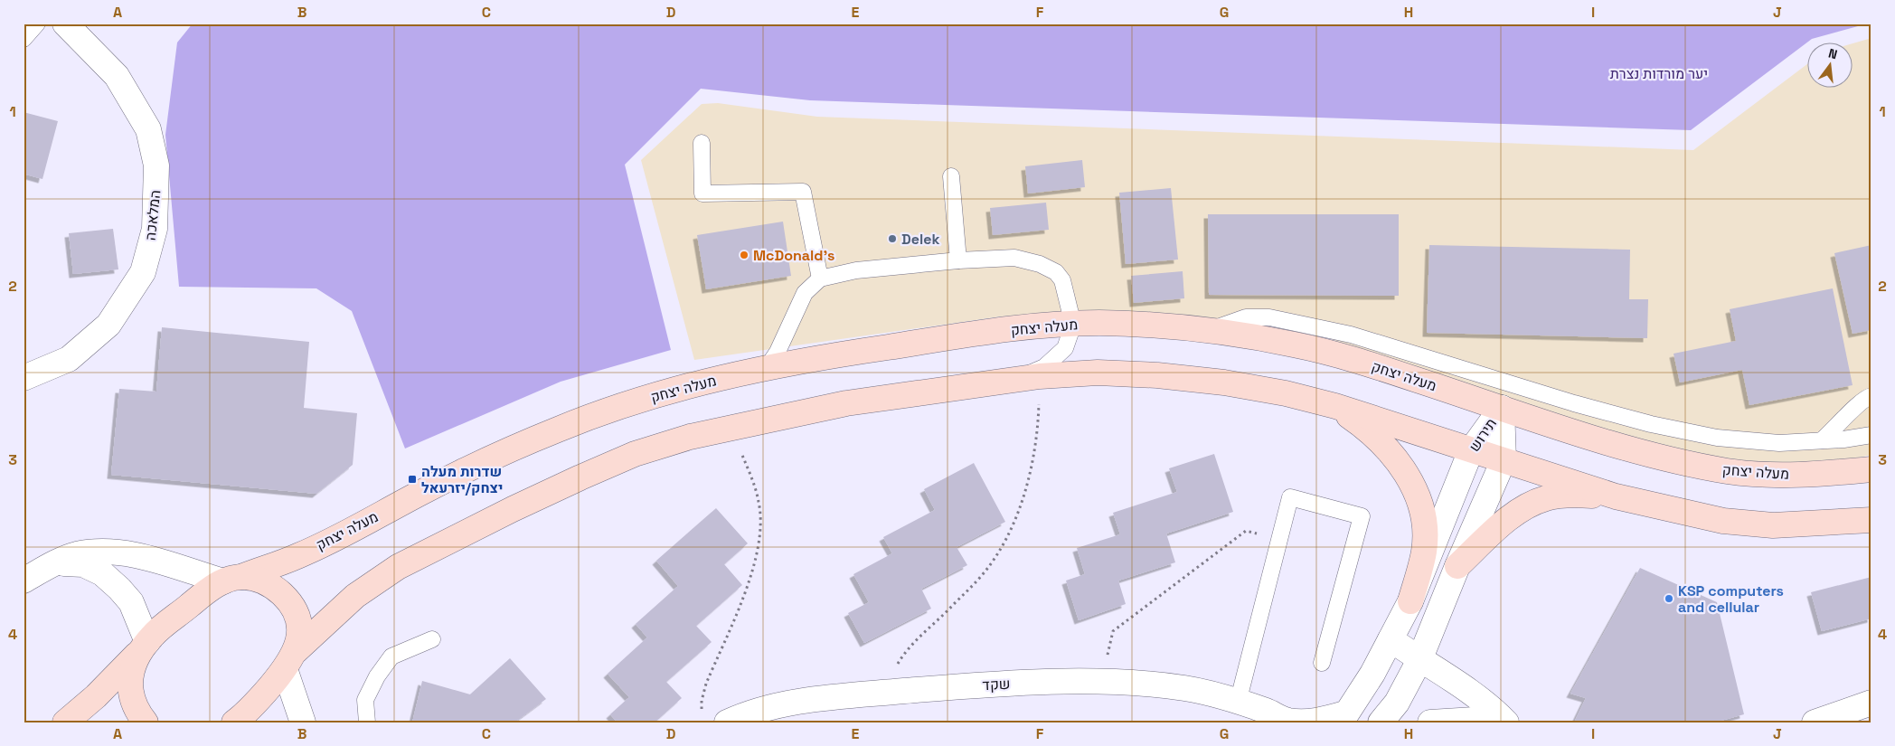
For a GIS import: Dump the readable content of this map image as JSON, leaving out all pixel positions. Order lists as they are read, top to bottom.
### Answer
{
  "streets": {
    "main road": ["מעלה יצחק"],
    "street": ["המלאכה", "תירוש", "שקד"]
  },
  "crossings": [
    ["מעלה יצחק", "תירוש"],
    ["תירוש", "שקד"]
  ],
  "parks": ["יער מורדות נצרת"],
  "places": {
    "other": ["Delek", "McDonald's", "KSP computers and cellular"],
    "transit": ["שדרות מעלה יצחק/יזרעאל"]
  },
  "north": "top",
  "grid": {
    "columns": [
      "A",
      "B",
      "C",
      "D",
      "E",
      "F",
      "G",
      "H",
      "I",
      "J"
    ],
    "rows": [
      "1",
      "2",
      "3",
      "4"
    ]
  }
}
